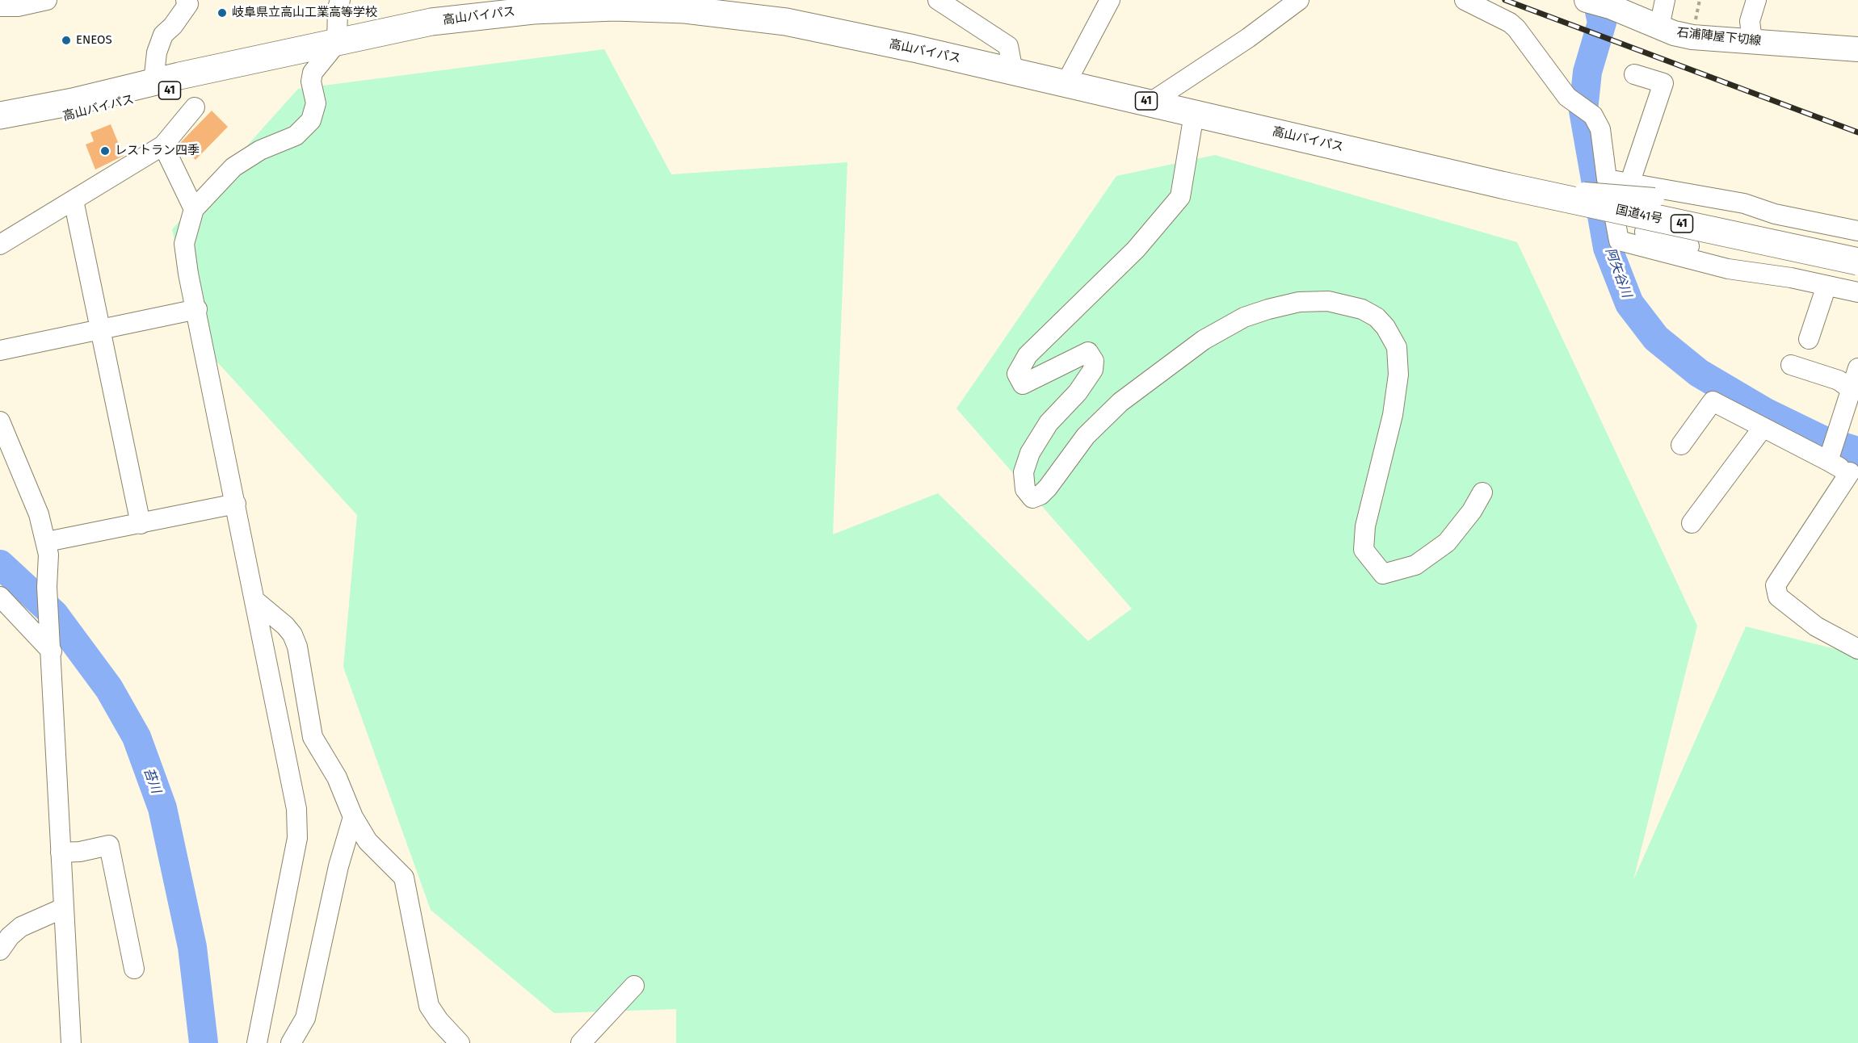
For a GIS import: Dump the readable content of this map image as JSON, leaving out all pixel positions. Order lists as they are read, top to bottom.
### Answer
{
  "streets": {
    "highway": ["高山バイパス", "41", "国道41号"],
    "main road": ["石浦陣屋下切線"]
  },
  "crossings": [
    ["高山バイパス", "国道41号"]
  ],
  "water": ["阿矢谷川", "苔川"],
  "places": ["岐阜県立高山工業高等学校", "ENEOS", "レストラン四季"]
}
